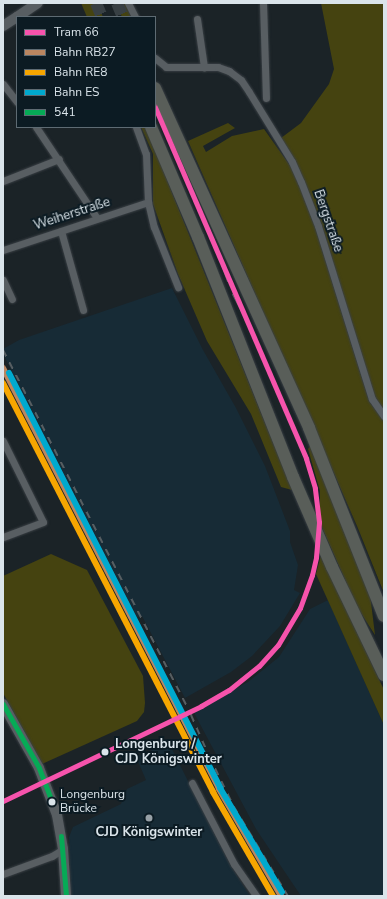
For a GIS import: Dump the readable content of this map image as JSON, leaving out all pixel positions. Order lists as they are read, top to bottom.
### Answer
{
  "streets": {
    "street": ["Weiherstraße", "Bergstraße"]
  },
  "places": ["Longenburg / CJD Königswinter", "Longenburg Brücke", "CJD Königswinter"],
  "lines": [
    "tram line 66",
    "rail line RB27",
    "rail line ES",
    "rail line RE8",
    "transit line 541"
  ],
  "legend": [
    "Tram 66",
    "Bahn RB27",
    "Bahn RE8",
    "Bahn ES",
    "541"
  ]
}
